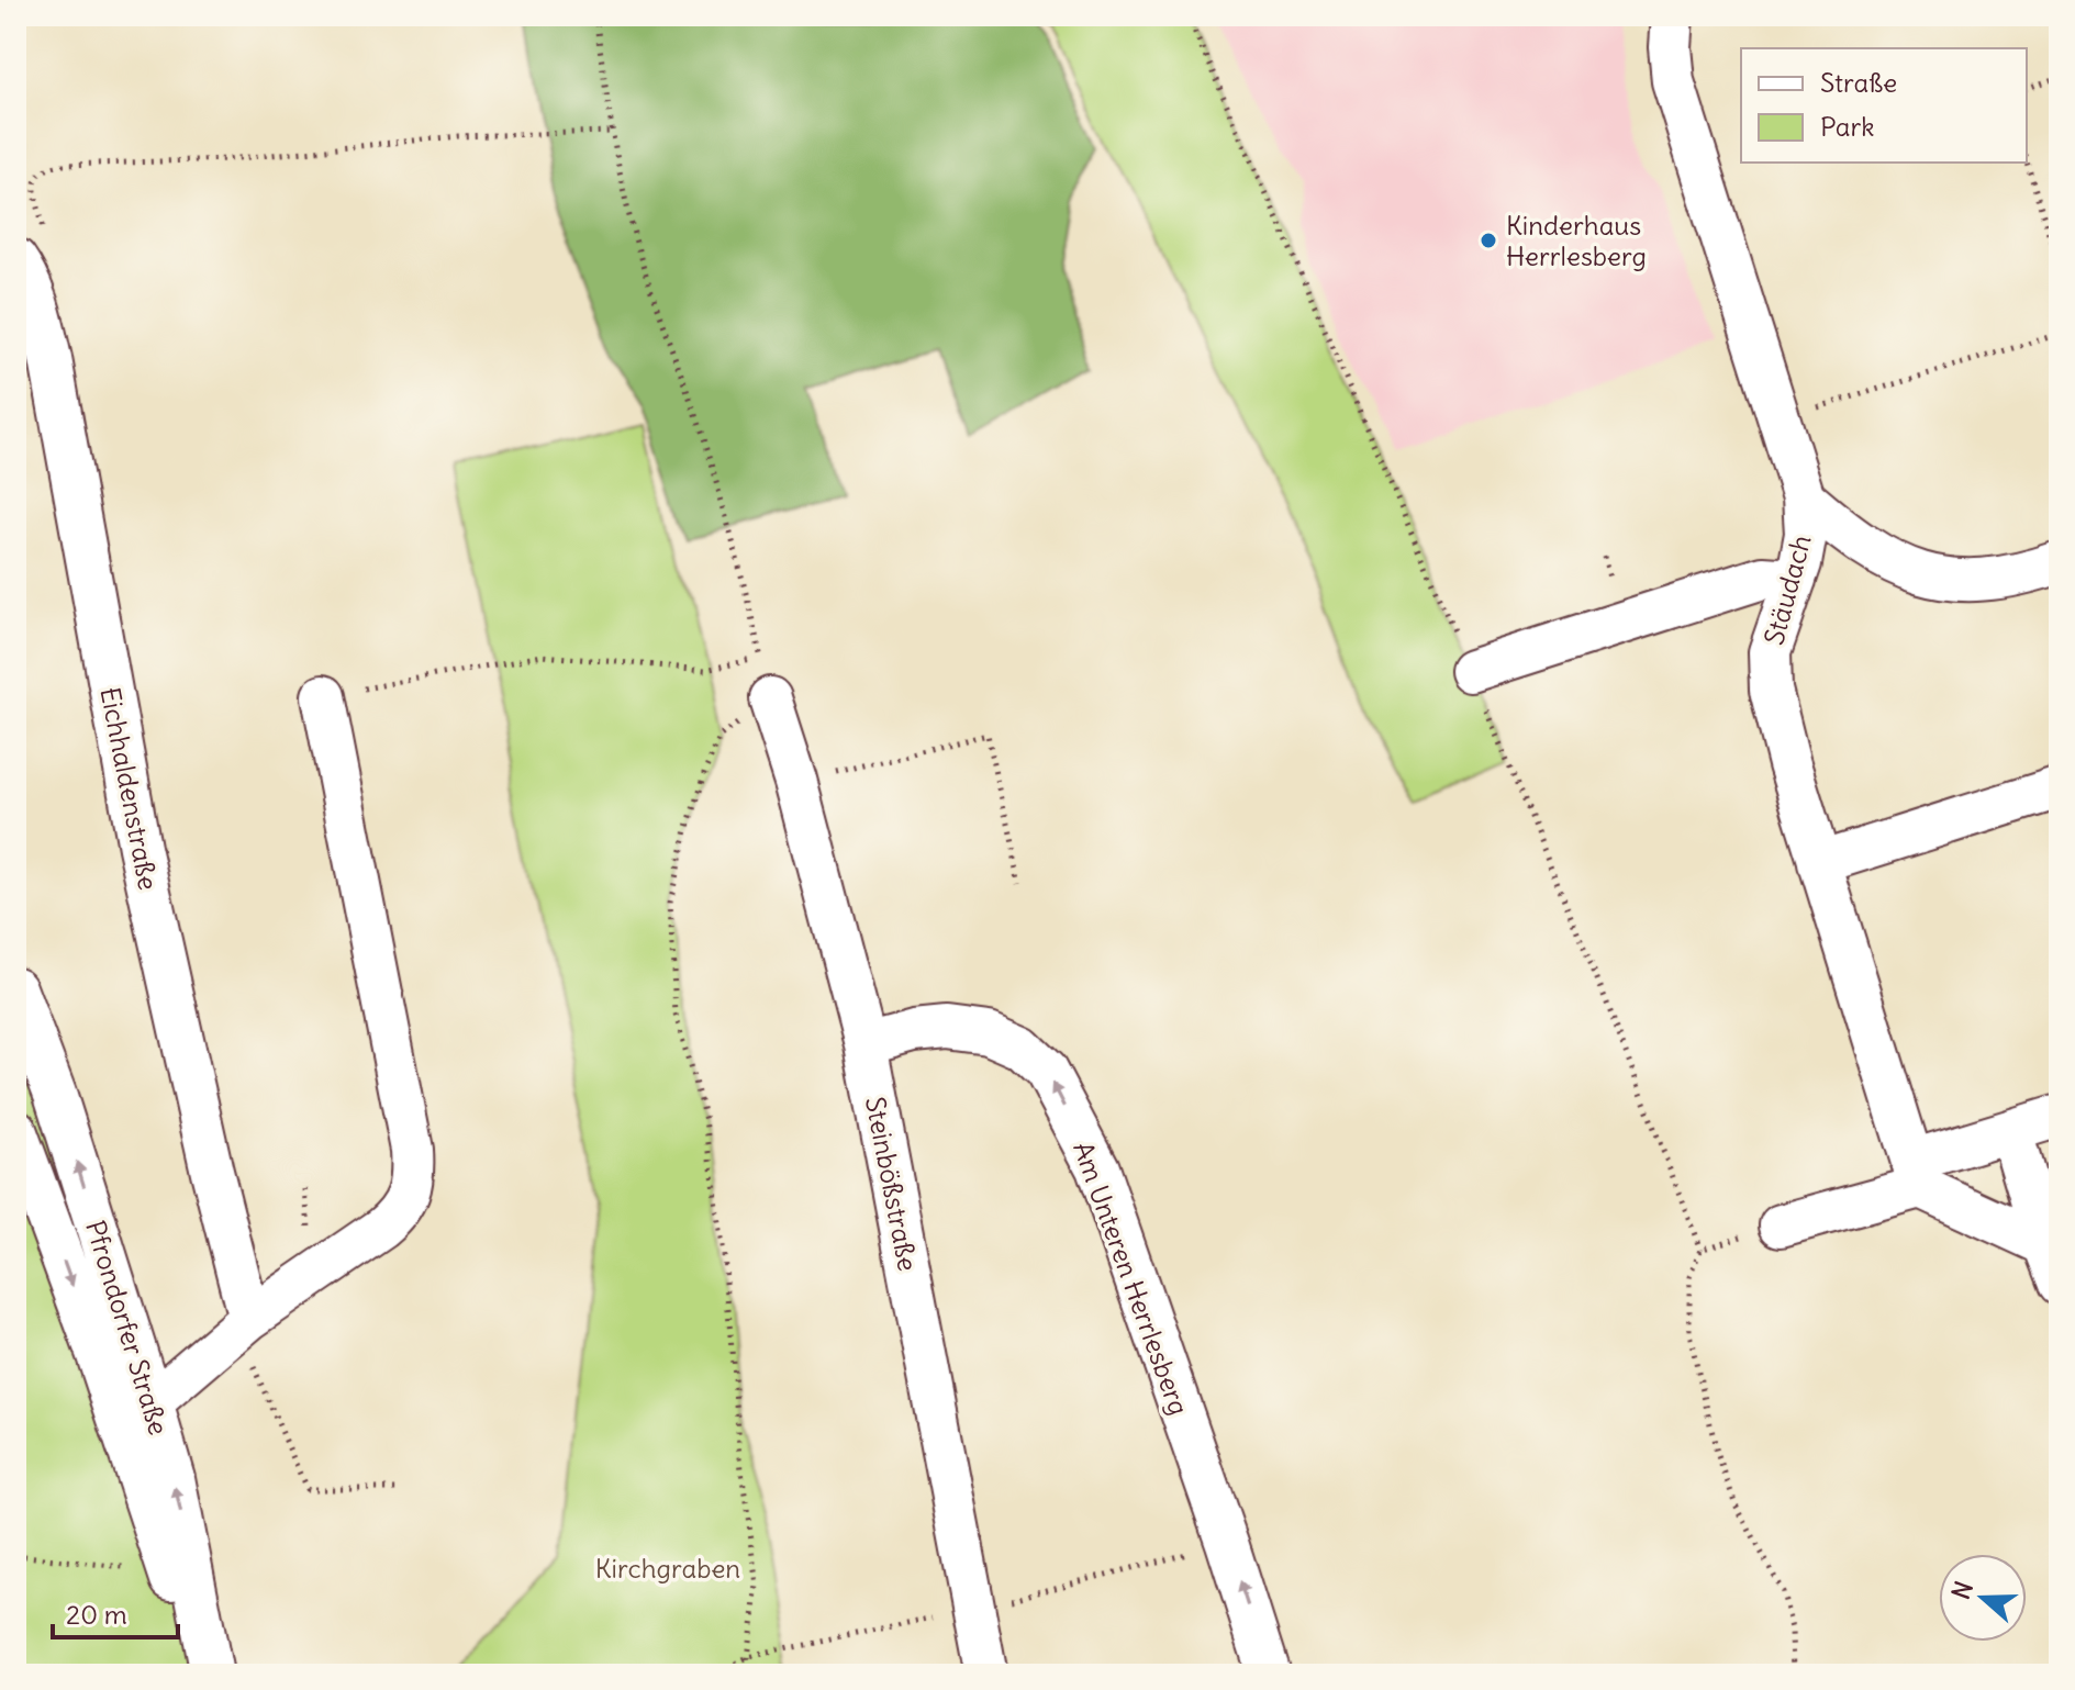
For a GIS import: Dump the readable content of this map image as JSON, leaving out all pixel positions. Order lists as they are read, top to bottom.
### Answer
{
  "streets": {
    "street": [
      "Stäudach",
      "Eichhaldenstraße",
      "Steinbößstraße",
      "Am Unteren Herrlesberg",
      "Pfrondorfer Straße"
    ]
  },
  "crossings": [
    ["Steinbößstraße", "Am Unteren Herrlesberg"]
  ],
  "one_way": ["Am Unteren Herrlesberg"],
  "parks": ["Kirchgraben"],
  "places": ["Kinderhaus Herrlesberg"],
  "legend": ["Straße", "Park"],
  "scale_bar": "20 m",
  "north": "left"
}
